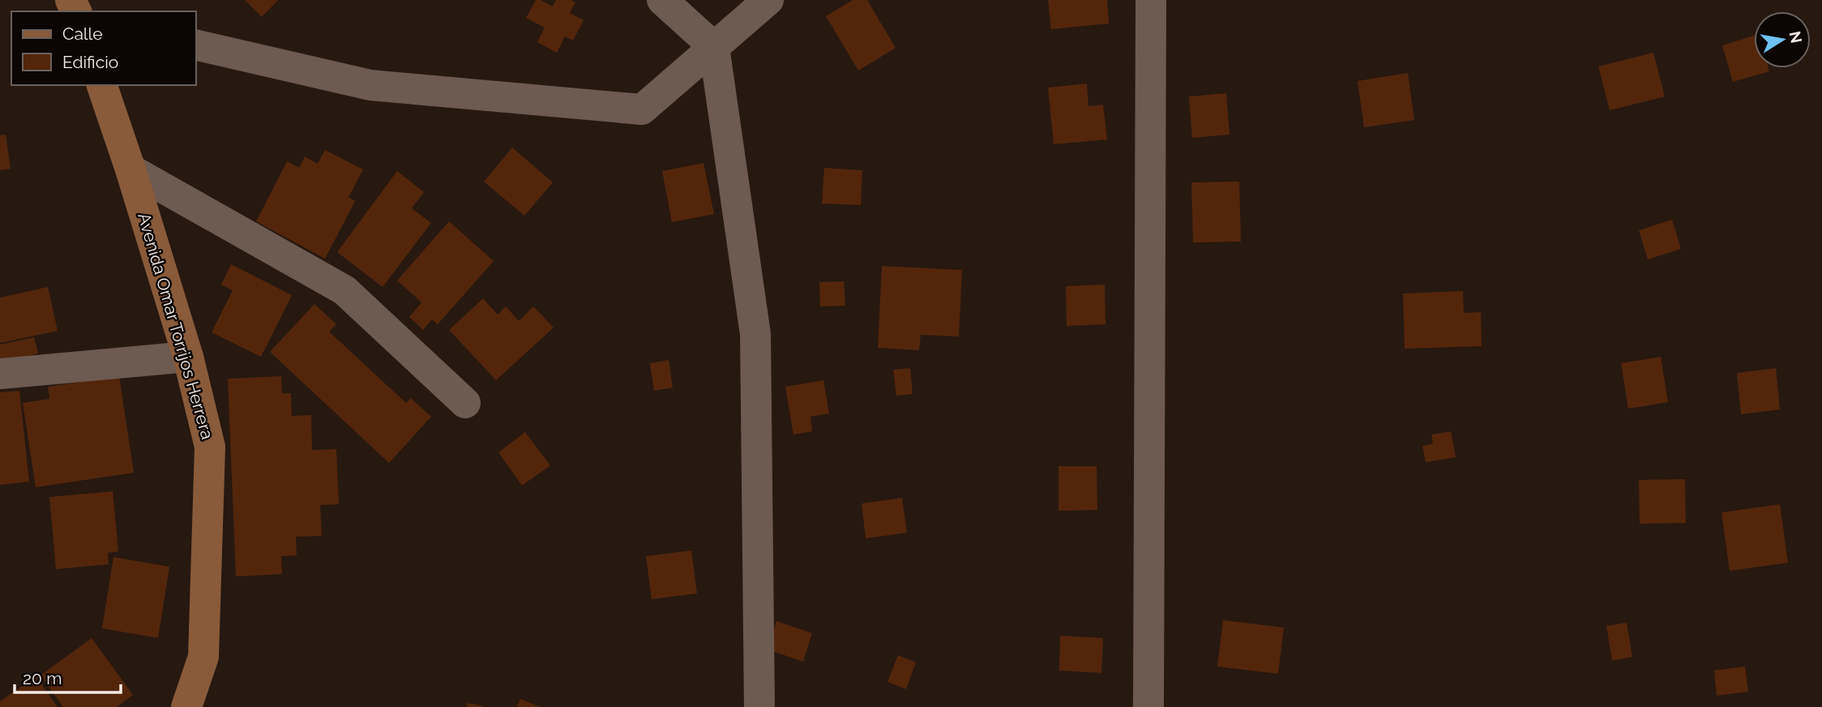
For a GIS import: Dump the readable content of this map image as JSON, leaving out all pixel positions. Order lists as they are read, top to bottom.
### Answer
{
  "streets": {
    "street": ["Avenida Omar Torrijos Herrera"]
  },
  "legend": ["Calle", "Edificio"],
  "scale_bar": "20 m",
  "north": "right"
}
